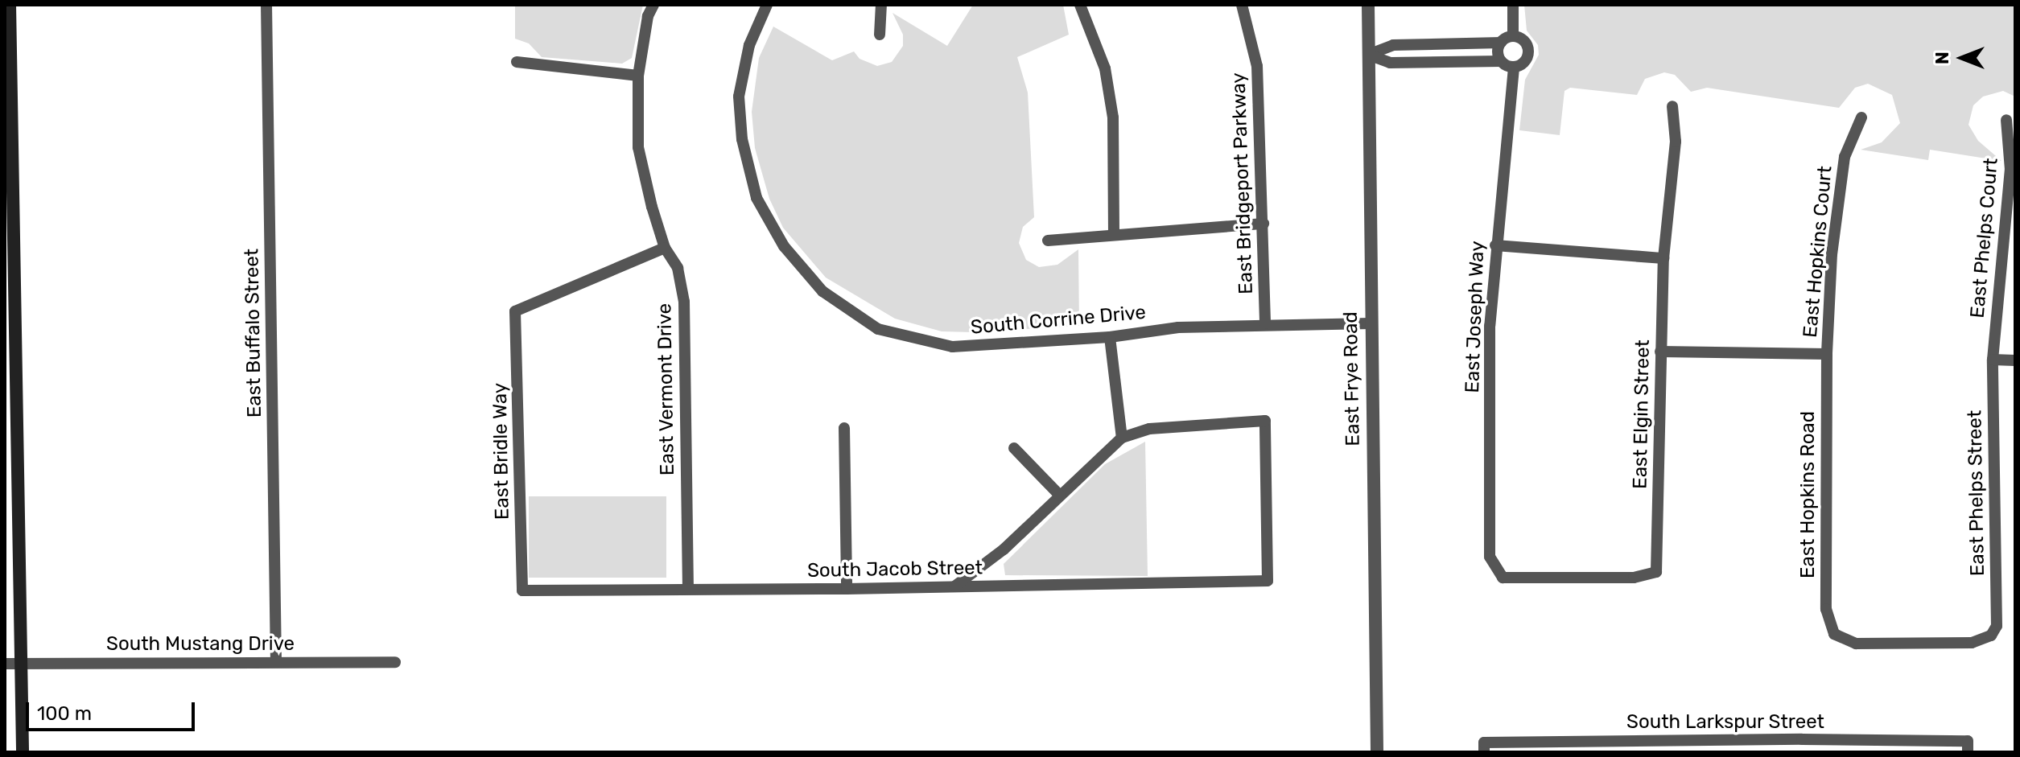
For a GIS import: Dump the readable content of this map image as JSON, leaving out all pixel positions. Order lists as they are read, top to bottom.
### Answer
{
  "streets": {
    "street": [
      "East Bridgeport Parkway",
      "East Phelps Court",
      "East Hopkins Court",
      "East Joseph Way",
      "South Corrine Drive",
      "East Buffalo Street",
      "East Frye Road",
      "East Vermont Drive",
      "East Elgin Street",
      "East Bridle Way",
      "East Phelps Street",
      "East Hopkins Road",
      "South Jacob Street",
      "South Mustang Drive",
      "South Larkspur Street"
    ]
  },
  "crossings": [
    ["East Bridgeport Parkway", "South Corrine Drive"],
    ["East Phelps Court", "East Phelps Street"],
    ["East Hopkins Court", "East Hopkins Road"],
    ["East Joseph Way", "East Elgin Street"],
    ["South Corrine Drive", "East Frye Road"],
    ["East Buffalo Street", "South Mustang Drive"],
    ["East Vermont Drive", "East Bridle Way"],
    ["East Vermont Drive", "South Jacob Street"],
    ["East Bridle Way", "South Jacob Street"],
    ["East Phelps Street", "East Hopkins Road"]
  ],
  "scale_bar": "100 m",
  "north": "left"
}
